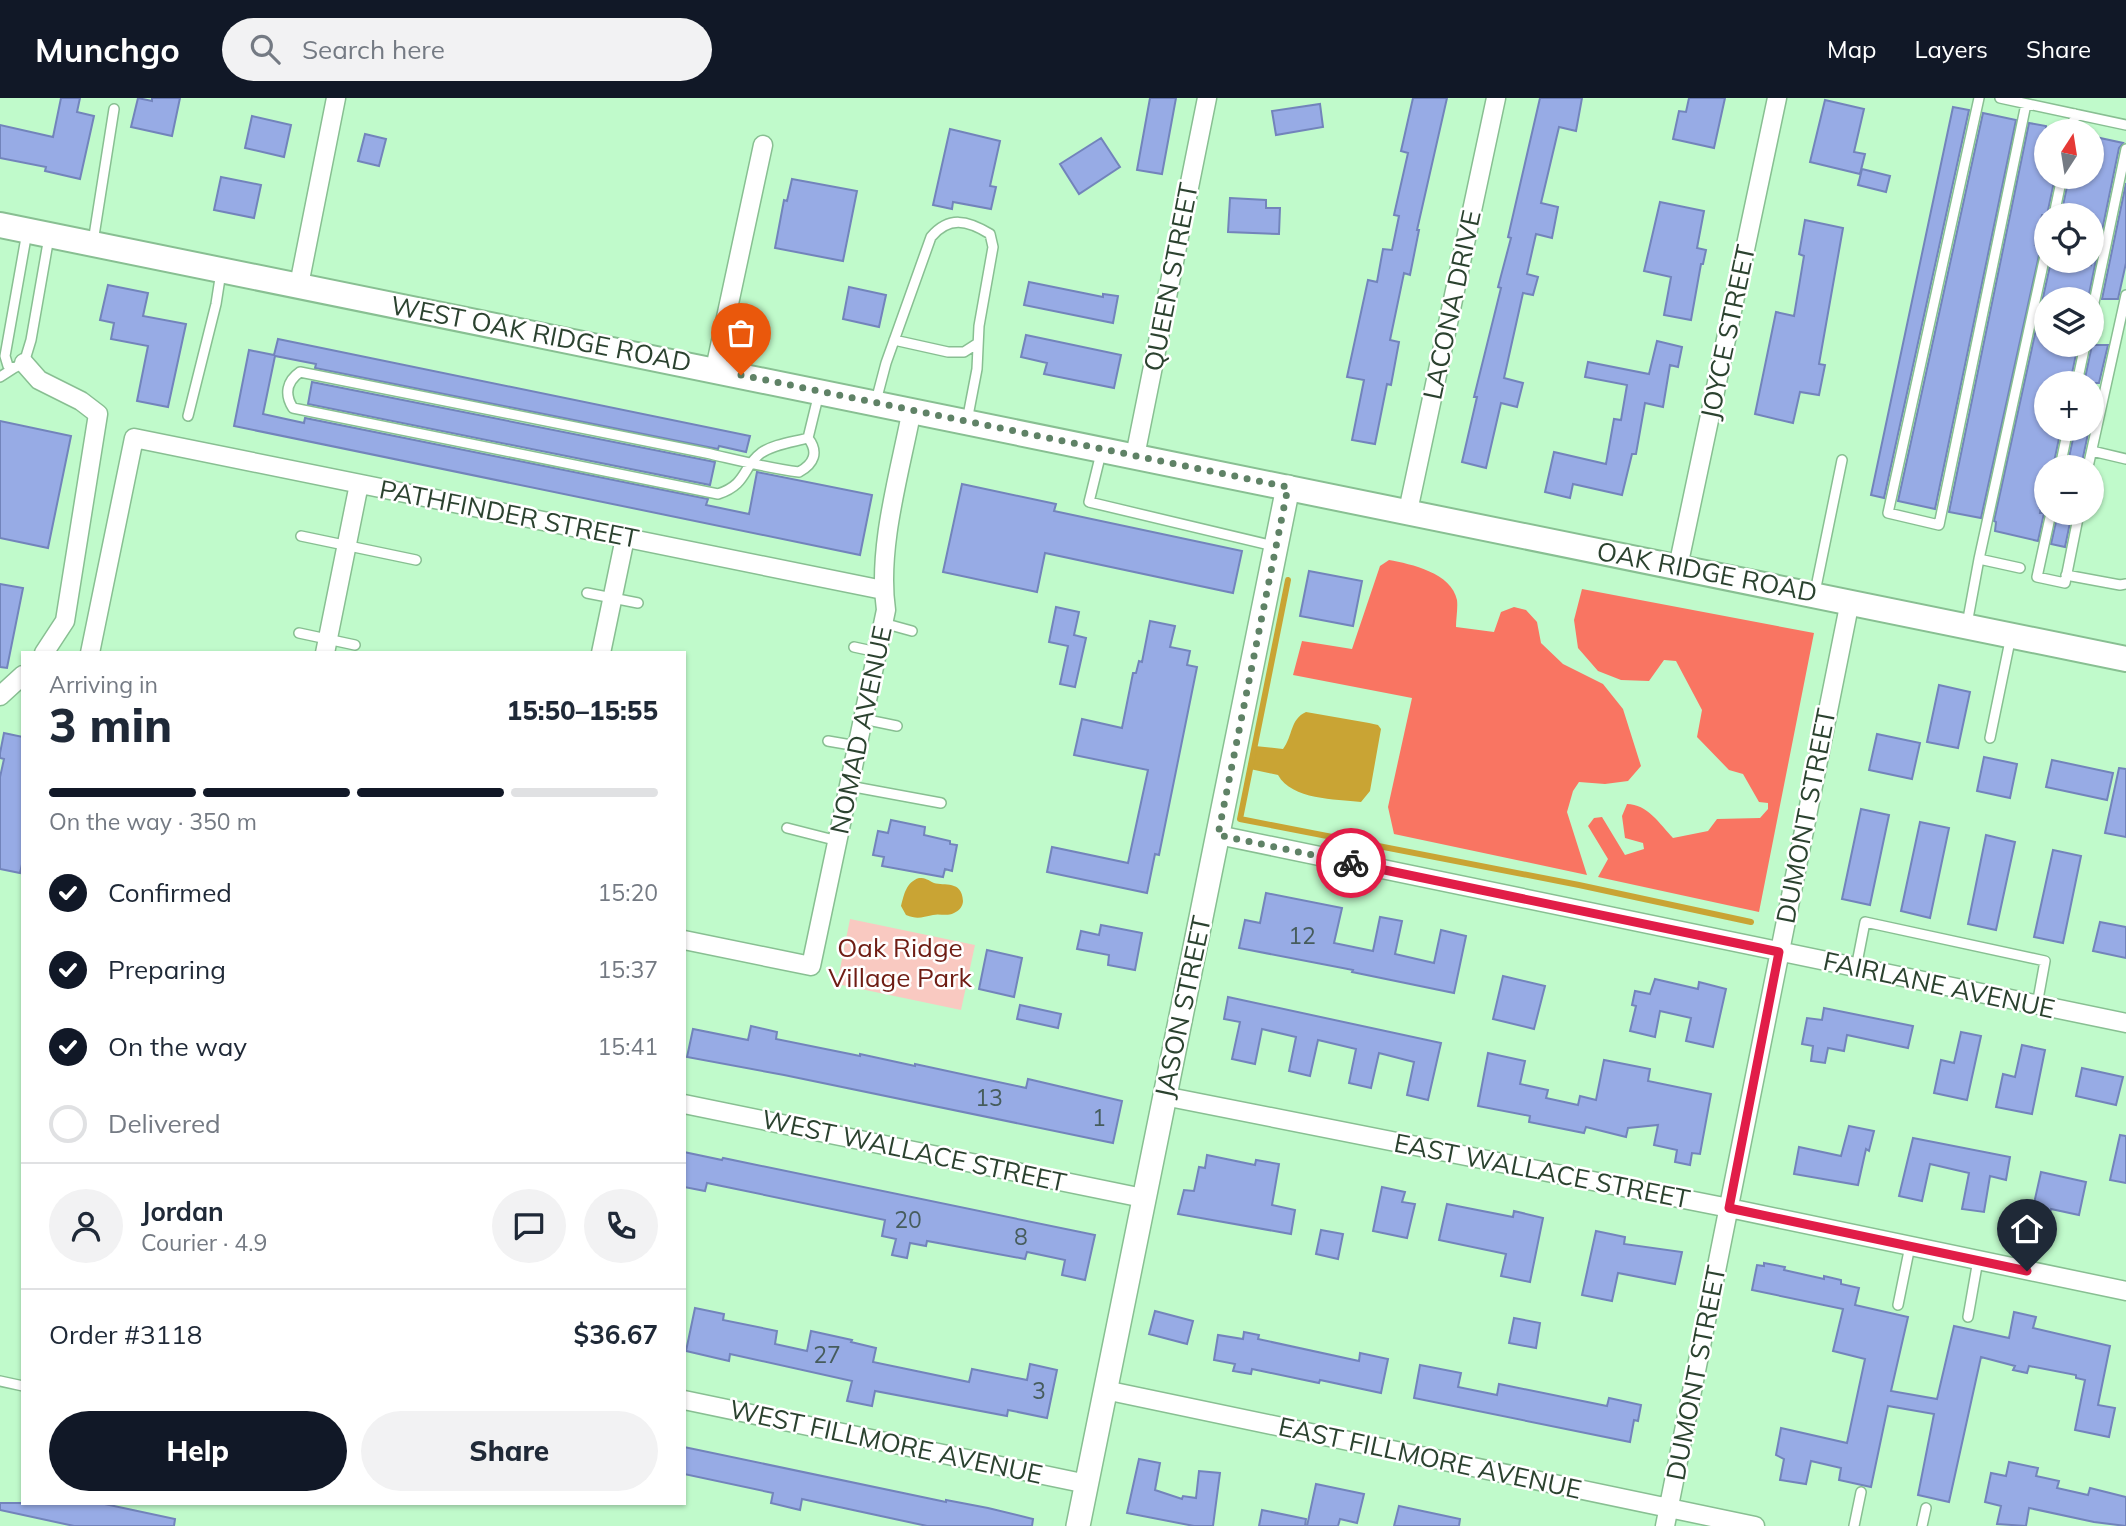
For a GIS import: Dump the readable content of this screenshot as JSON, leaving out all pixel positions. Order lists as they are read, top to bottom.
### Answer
{
  "streets": {
    "main road": ["WEST OAK RIDGE ROAD", "OAK RIDGE ROAD"],
    "street": [
      "QUEEN STREET",
      "LACONA DRIVE",
      "JOYCE STREET",
      "PATHFINDER STREET",
      "NOMAD AVENUE",
      "DUMONT STREET",
      "FAIRLANE AVENUE",
      "JASON STREET",
      "WEST WALLACE STREET",
      "EAST WALLACE STREET",
      "WEST FILLMORE AVENUE",
      "EAST FILLMORE AVENUE"
    ]
  },
  "crossings": [
    ["QUEEN STREET", "WEST OAK RIDGE ROAD"],
    ["LACONA DRIVE", "OAK RIDGE ROAD"],
    ["JOYCE STREET", "OAK RIDGE ROAD"],
    ["WEST OAK RIDGE ROAD", "OAK RIDGE ROAD"],
    ["WEST OAK RIDGE ROAD", "NOMAD AVENUE"],
    ["WEST OAK RIDGE ROAD", "JASON STREET"],
    ["PATHFINDER STREET", "NOMAD AVENUE"],
    ["OAK RIDGE ROAD", "DUMONT STREET"],
    ["OAK RIDGE ROAD", "JASON STREET"],
    ["DUMONT STREET", "FAIRLANE AVENUE"],
    ["DUMONT STREET", "EAST WALLACE STREET"],
    ["DUMONT STREET", "EAST FILLMORE AVENUE"],
    ["FAIRLANE AVENUE", "JASON STREET"],
    ["JASON STREET", "WEST WALLACE STREET"],
    ["JASON STREET", "EAST WALLACE STREET"],
    ["JASON STREET", "WEST FILLMORE AVENUE"],
    ["JASON STREET", "EAST FILLMORE AVENUE"]
  ],
  "parks": ["Oak Ridge Village Park"],
  "house_numbers": [
    "12",
    "13",
    "1",
    "20",
    "8",
    "27",
    "3"
  ],
  "north": "top",
  "page": {
    "header": "Munchgo",
    "search": "Search here",
    "nav": ["Map", "Layers", "Share"],
    "map_buttons": ["+", "−"],
    "heading": ["3 min", "Arriving in", "15:50–15:55"],
    "panel": [
      "Jordan",
      "Courier · 4.9",
      "Order #3118",
      "$36.67"
    ],
    "bar": "On the way · 350 m",
    "list": [
      ["Confirmed", "15:20"],
      ["Preparing", "15:37"],
      ["On the way", "15:41"],
      "Delivered"
    ],
    "buttons": ["Help", "Share"]
  }
}
